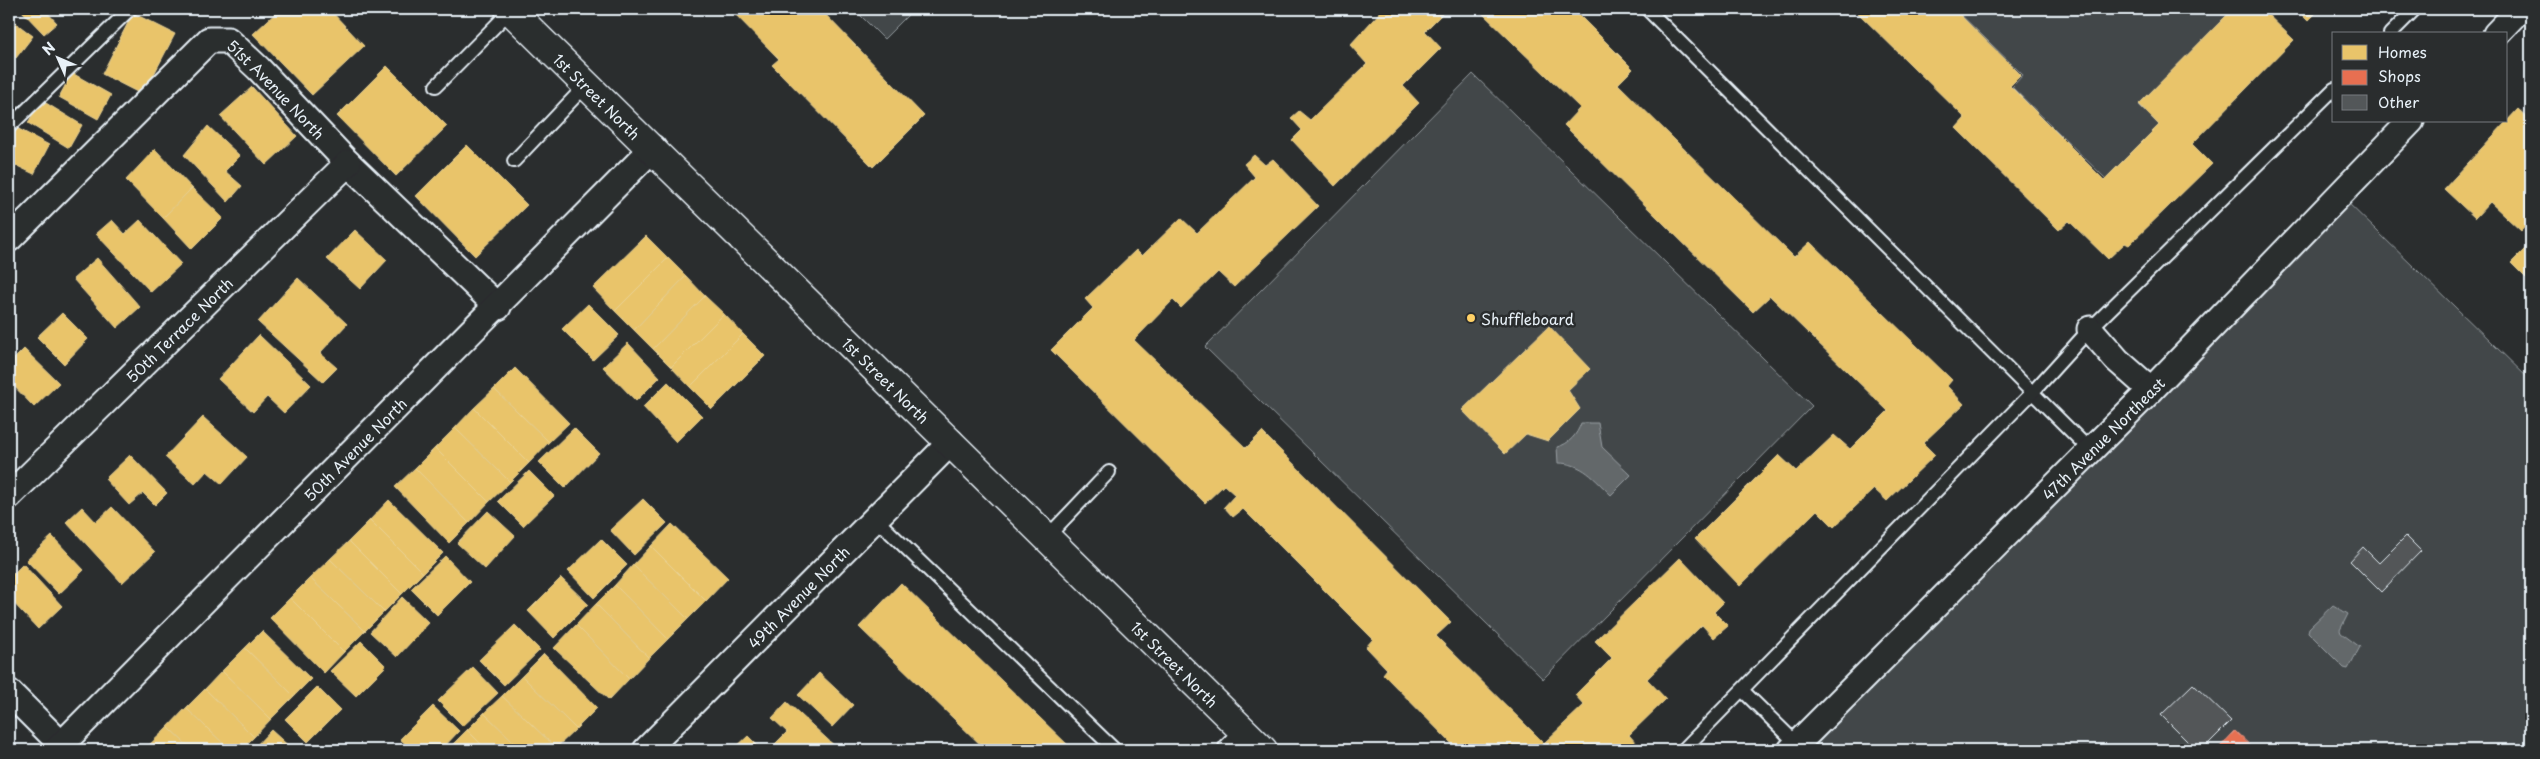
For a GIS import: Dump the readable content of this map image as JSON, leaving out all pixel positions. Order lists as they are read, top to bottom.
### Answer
{
  "streets": {
    "street": [
      "51st Avenue North",
      "1st Street North",
      "50th Terrace North",
      "47th Avenue Northeast",
      "50th Avenue North",
      "49th Avenue North"
    ]
  },
  "crossings": [
    ["51st Avenue North", "50th Terrace North"],
    ["51st Avenue North", "50th Avenue North"],
    ["1st Street North", "50th Avenue North"],
    ["1st Street North", "49th Avenue North"]
  ],
  "places": ["Shuffleboard"],
  "legend": ["Homes", "Shops", "Other"],
  "north": "top left"
}
